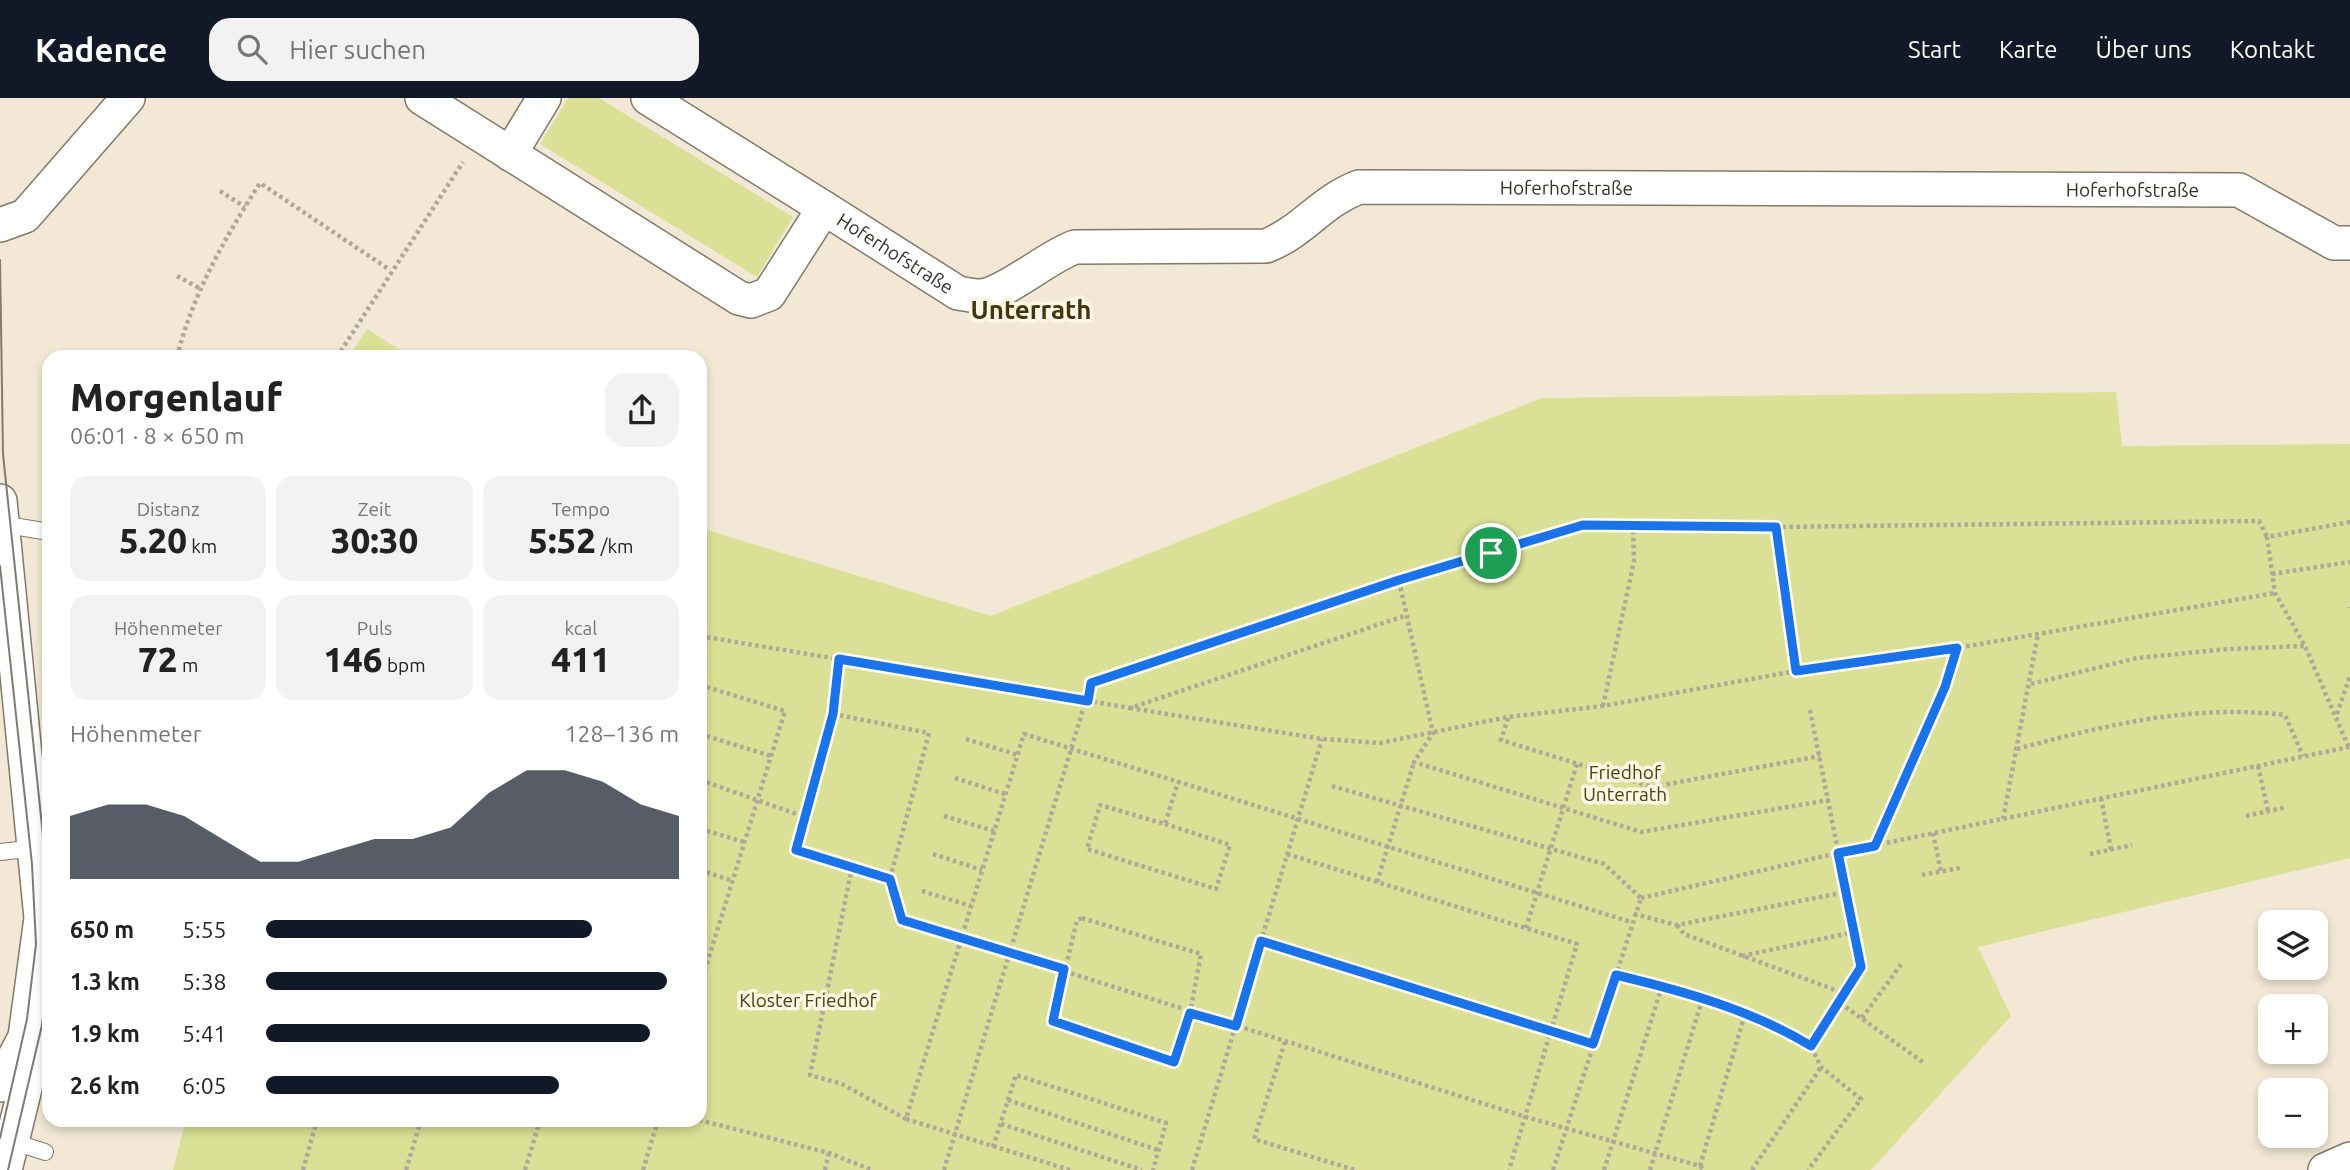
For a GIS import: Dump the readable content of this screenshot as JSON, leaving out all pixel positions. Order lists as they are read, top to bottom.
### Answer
{
  "streets": {
    "street": ["Hoferhofstraße"]
  },
  "districts": ["Unterrath"],
  "parks": ["Friedhof Unterrath", "Kloster Friedhof"],
  "page": {
    "header": "Kadence",
    "search": "Hier suchen",
    "nav": [
      "Start",
      "Karte",
      "Über uns",
      "Kontakt"
    ],
    "heading": ["Morgenlauf", "06:01 · 8 × 650 m"],
    "stats": [
      ["Distanz", "5.20 km"],
      ["Zeit", "30:30"],
      ["Tempo", "5:52 /km"],
      ["Höhenmeter", "72 m"],
      ["Puls", "146 bpm"],
      ["kcal", "411"]
    ],
    "chart": ["Höhenmeter", "128–136 m"],
    "list": [
      {
        "name": "650 m",
        "note": "5:55"
      },
      {
        "name": "1.3 km",
        "note": "5:38"
      },
      {
        "name": "1.9 km",
        "note": "5:41"
      },
      {
        "name": "2.6 km",
        "note": "6:05"
      }
    ],
    "map_buttons": ["+", "−"]
  }
}
